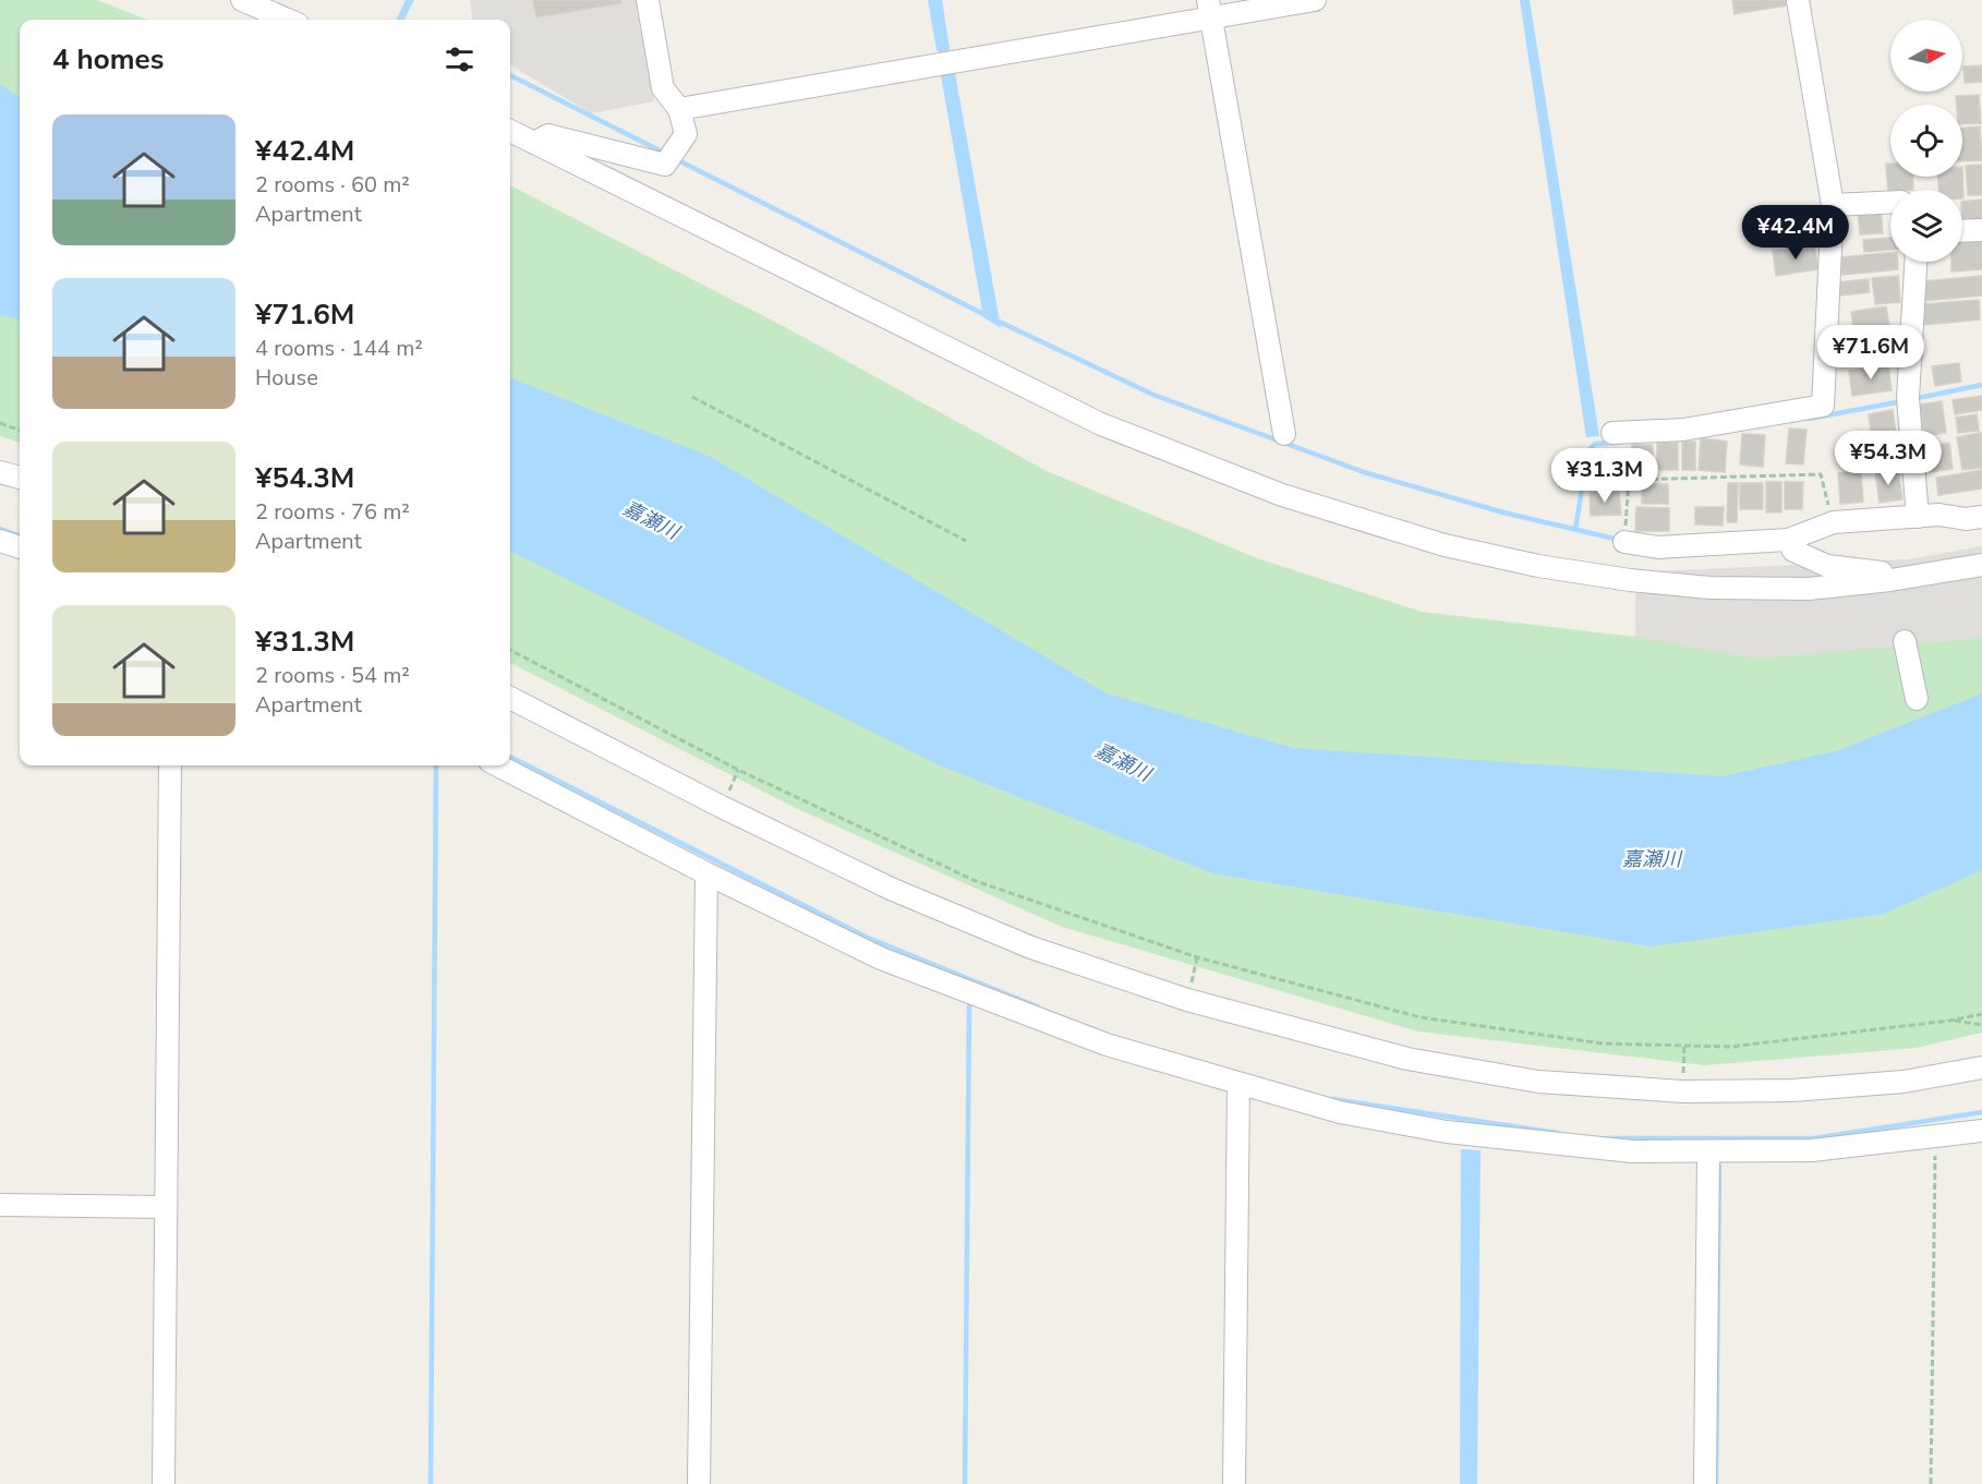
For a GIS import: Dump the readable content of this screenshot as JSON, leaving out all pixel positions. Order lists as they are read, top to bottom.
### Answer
{
  "water": ["嘉瀬川"],
  "north": "right",
  "page": {
    "heading": "4 homes",
    "list": [
      {
        "name": "¥42.4M",
        "note": "2 rooms · 60 m² · Apartment"
      },
      {
        "name": "¥71.6M",
        "note": "4 rooms · 144 m² · House"
      },
      {
        "name": "¥54.3M",
        "note": "2 rooms · 76 m² · Apartment"
      },
      {
        "name": "¥31.3M",
        "note": "2 rooms · 54 m² · Apartment"
      }
    ],
    "price": [
      "¥42.4M",
      "¥71.6M",
      "¥54.3M",
      "¥31.3M"
    ]
  }
}
